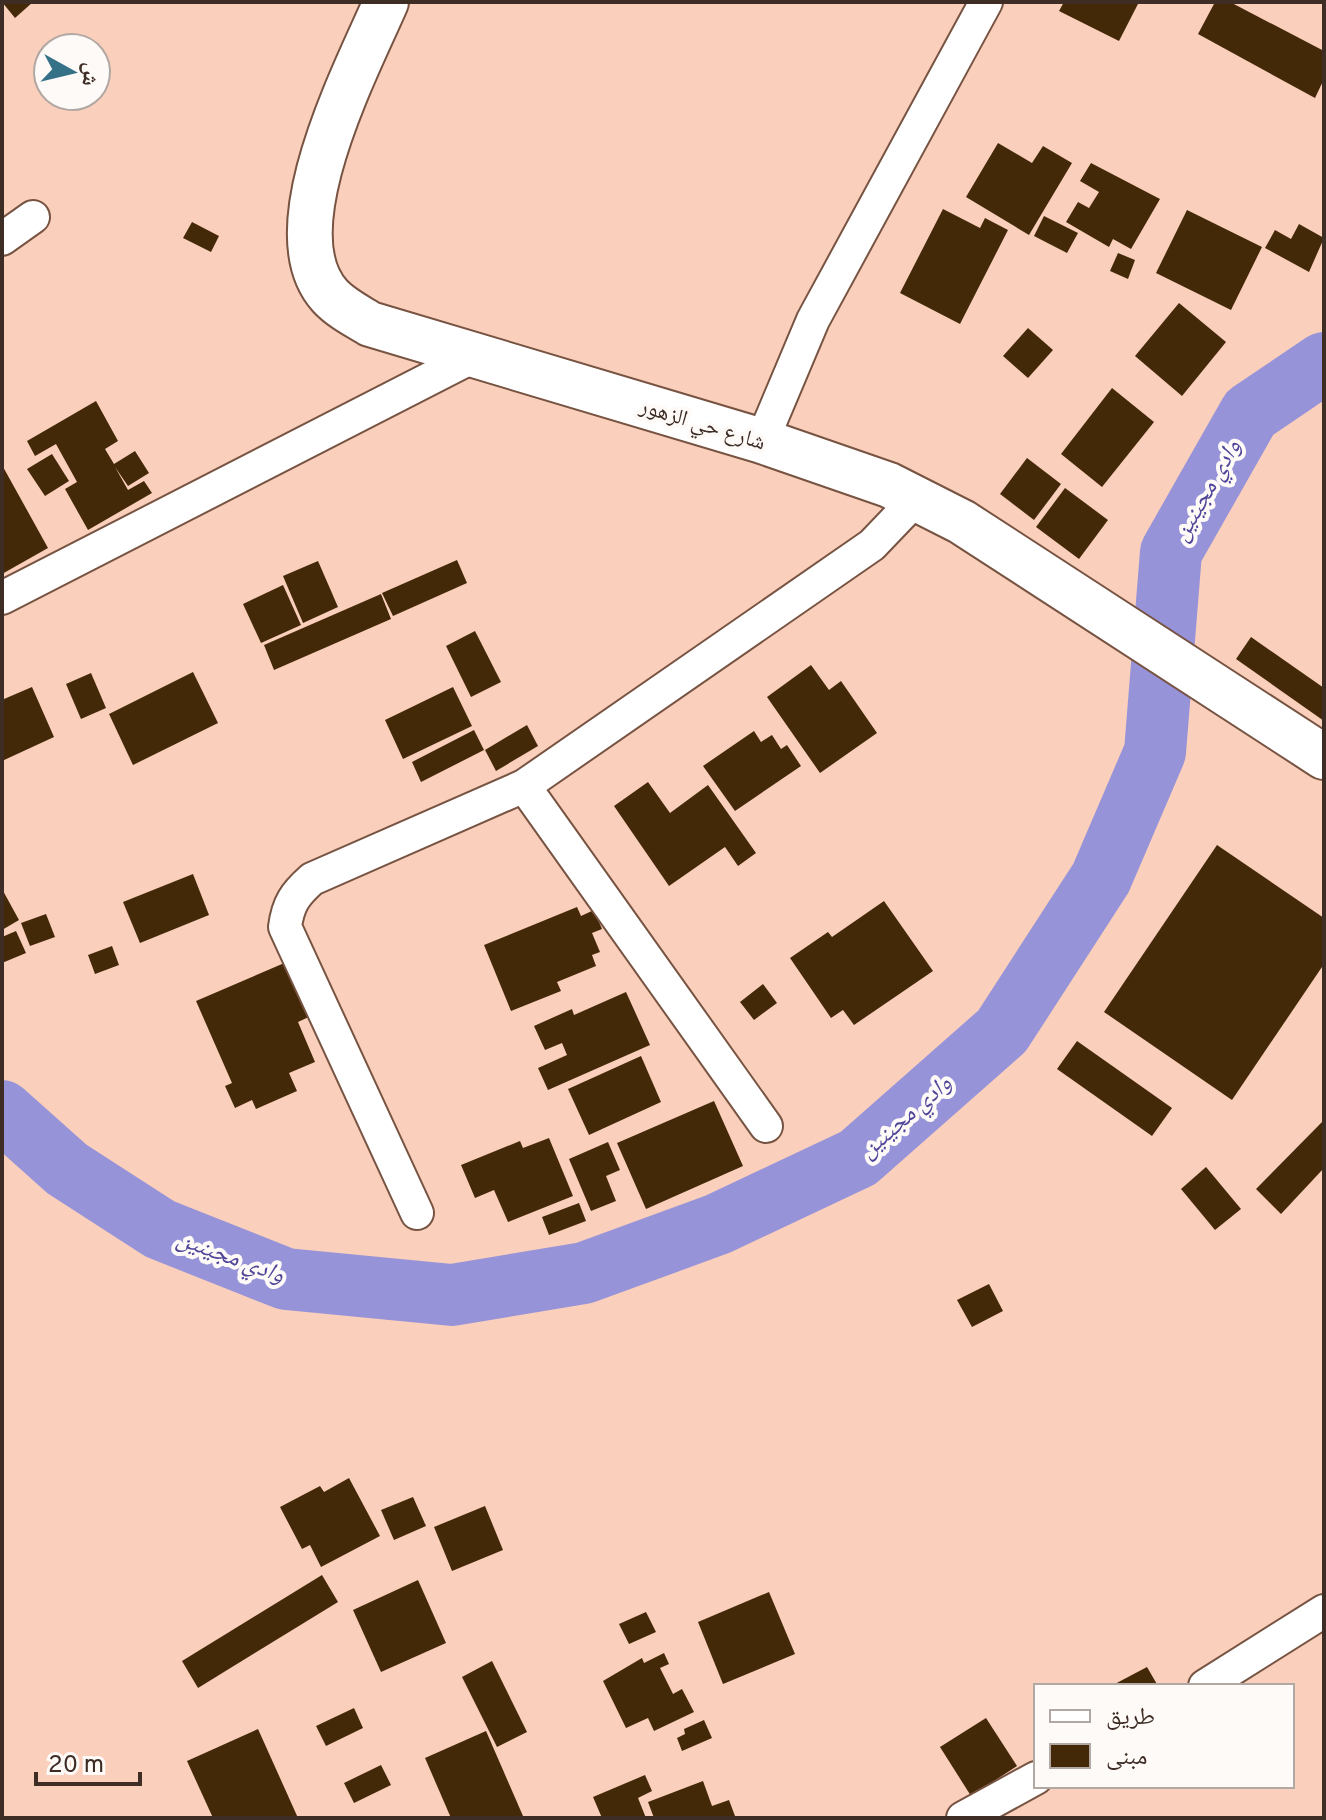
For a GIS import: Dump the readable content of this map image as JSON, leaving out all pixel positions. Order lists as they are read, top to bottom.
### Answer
{
  "streets": {
    "street": ["شارع حي الزهور"]
  },
  "water": ["وادي مجينين"],
  "legend": ["طريق", "مبنى"],
  "scale_bar": "20 m",
  "north": "right"
}
